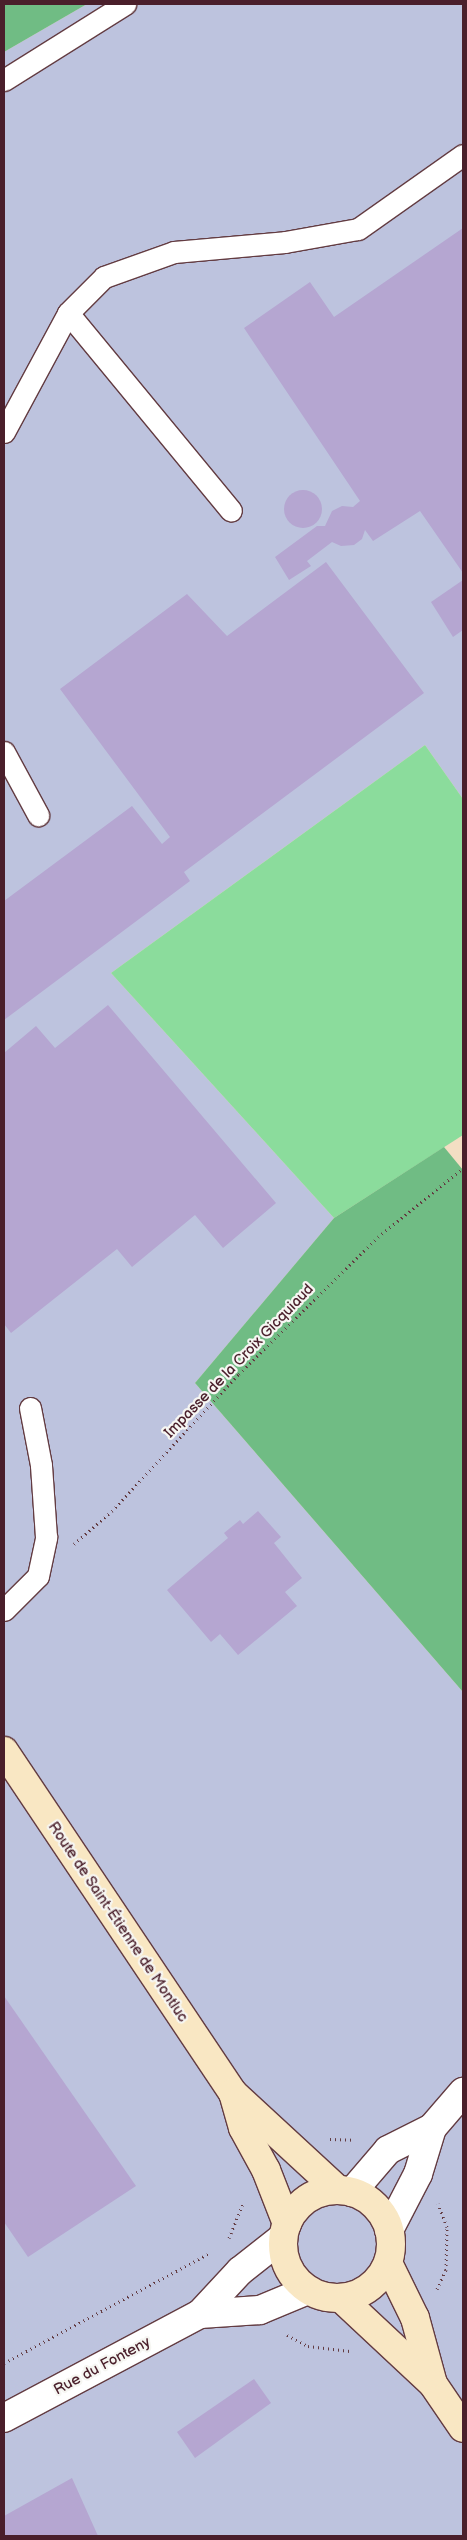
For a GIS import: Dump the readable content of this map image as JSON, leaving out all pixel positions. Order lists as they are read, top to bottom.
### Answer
{
  "streets": {
    "main road": ["Route de Saint-Étienne de Montluc"],
    "street": ["Rue du Fonteny"],
    "path": ["Impasse de la Croix Gicquiaud"]
  },
  "crossings": [
    ["Route de Saint-Étienne de Montluc", "Rue du Fonteny"]
  ]
}
